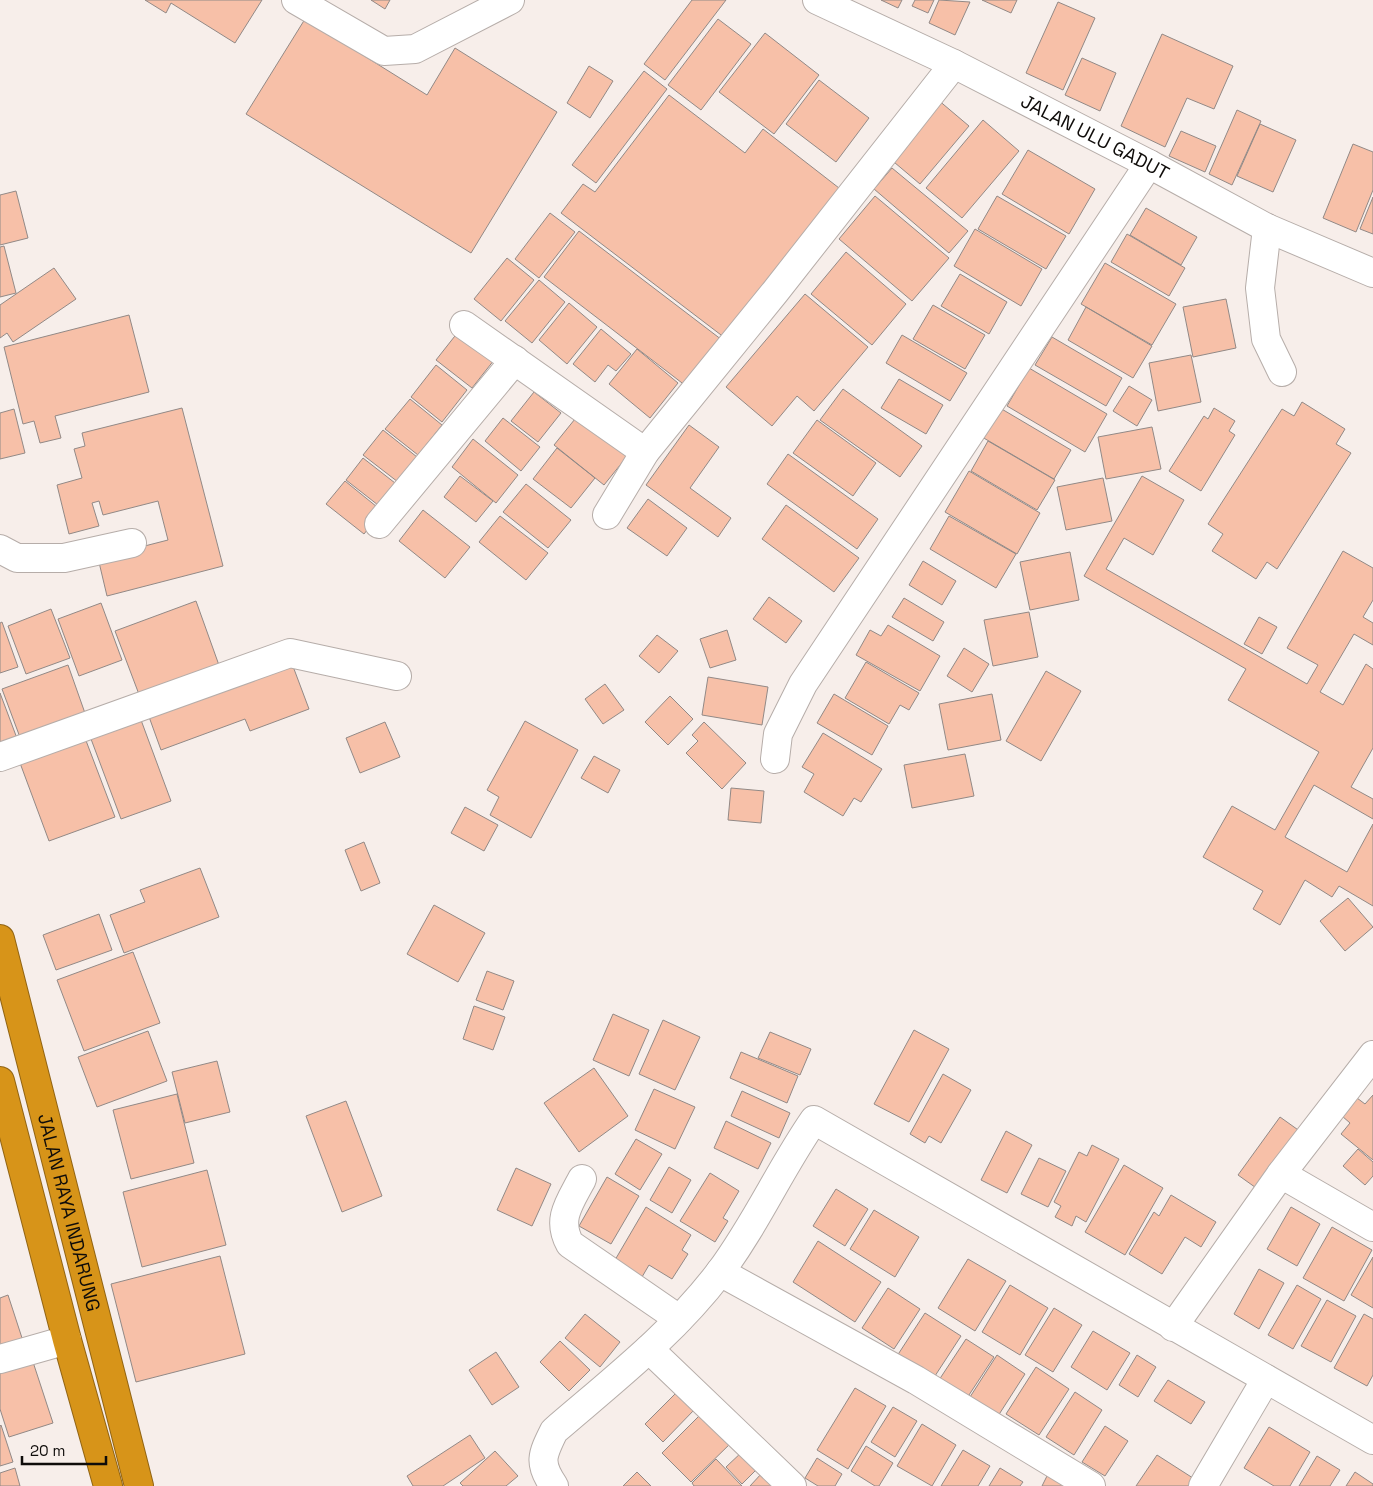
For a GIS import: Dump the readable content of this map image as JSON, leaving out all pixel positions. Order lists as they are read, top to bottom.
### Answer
{
  "streets": {
    "highway": ["JALAN RAYA INDARUNG"],
    "street": ["JALAN ULU GADUT"]
  },
  "scale_bar": "20 m"
}
